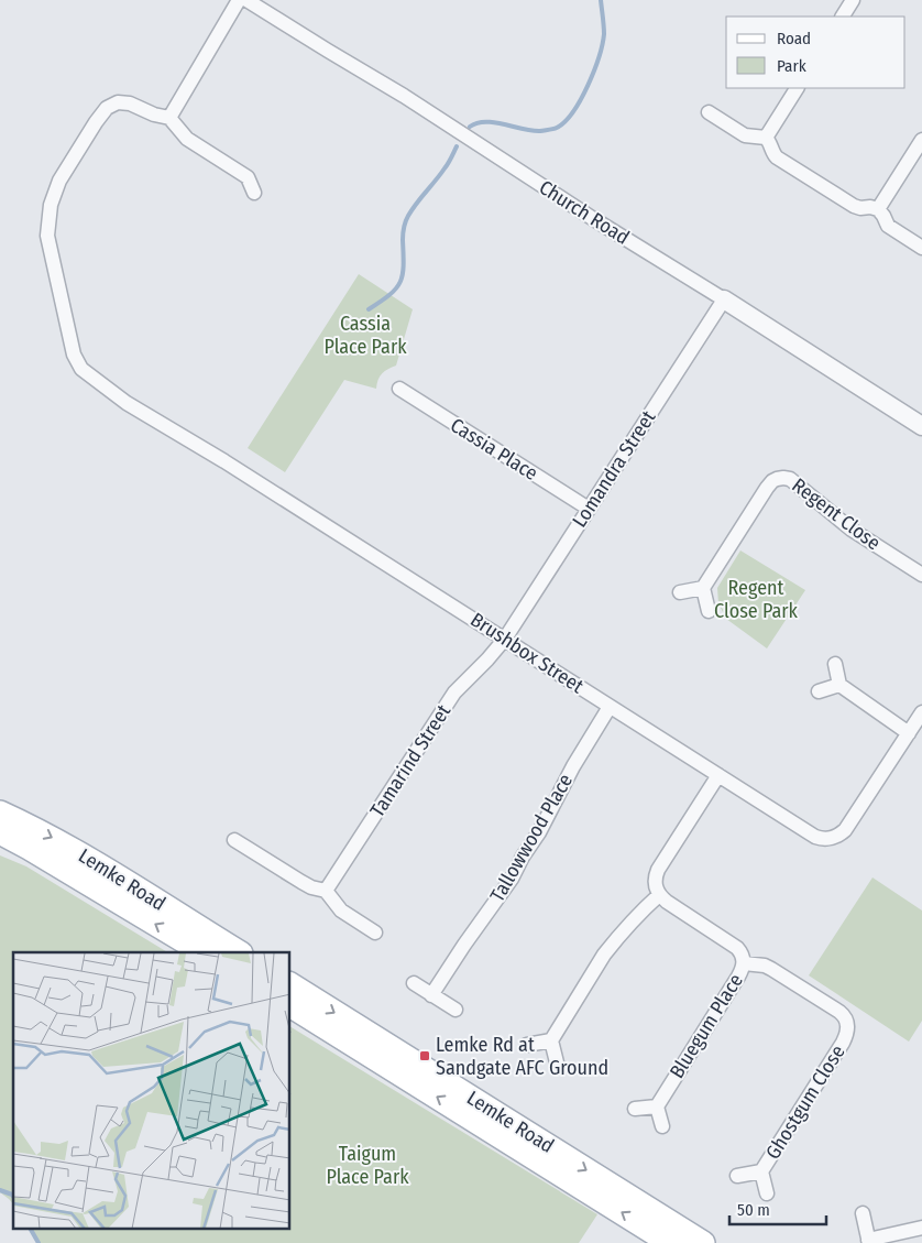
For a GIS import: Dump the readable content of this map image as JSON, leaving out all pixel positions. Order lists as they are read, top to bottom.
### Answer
{
  "streets": {
    "main road": ["Lemke Road"],
    "street": [
      "Church Road",
      "Cassia Place",
      "Lomandra Street",
      "Regent Close",
      "Brushbox Street",
      "Tamarind Street",
      "Tallowwood Place",
      "Bluegum Place",
      "Ghostgum Close"
    ]
  },
  "crossings": [
    ["Church Road", "Lomandra Street"],
    ["Cassia Place", "Lomandra Street"],
    ["Lomandra Street", "Brushbox Street"],
    ["Lomandra Street", "Tamarind Street"],
    ["Brushbox Street", "Tamarind Street"],
    ["Brushbox Street", "Tallowwood Place"],
    ["Bluegum Place", "Ghostgum Close"]
  ],
  "parks": ["Cassia Place Park", "Regent Close Park", "Taigum Place Park"],
  "places": {
    "transit": ["Lemke Rd at Sandgate AFC Ground"]
  },
  "legend": ["Road", "Park"],
  "scale_bar": "50 m"
}
